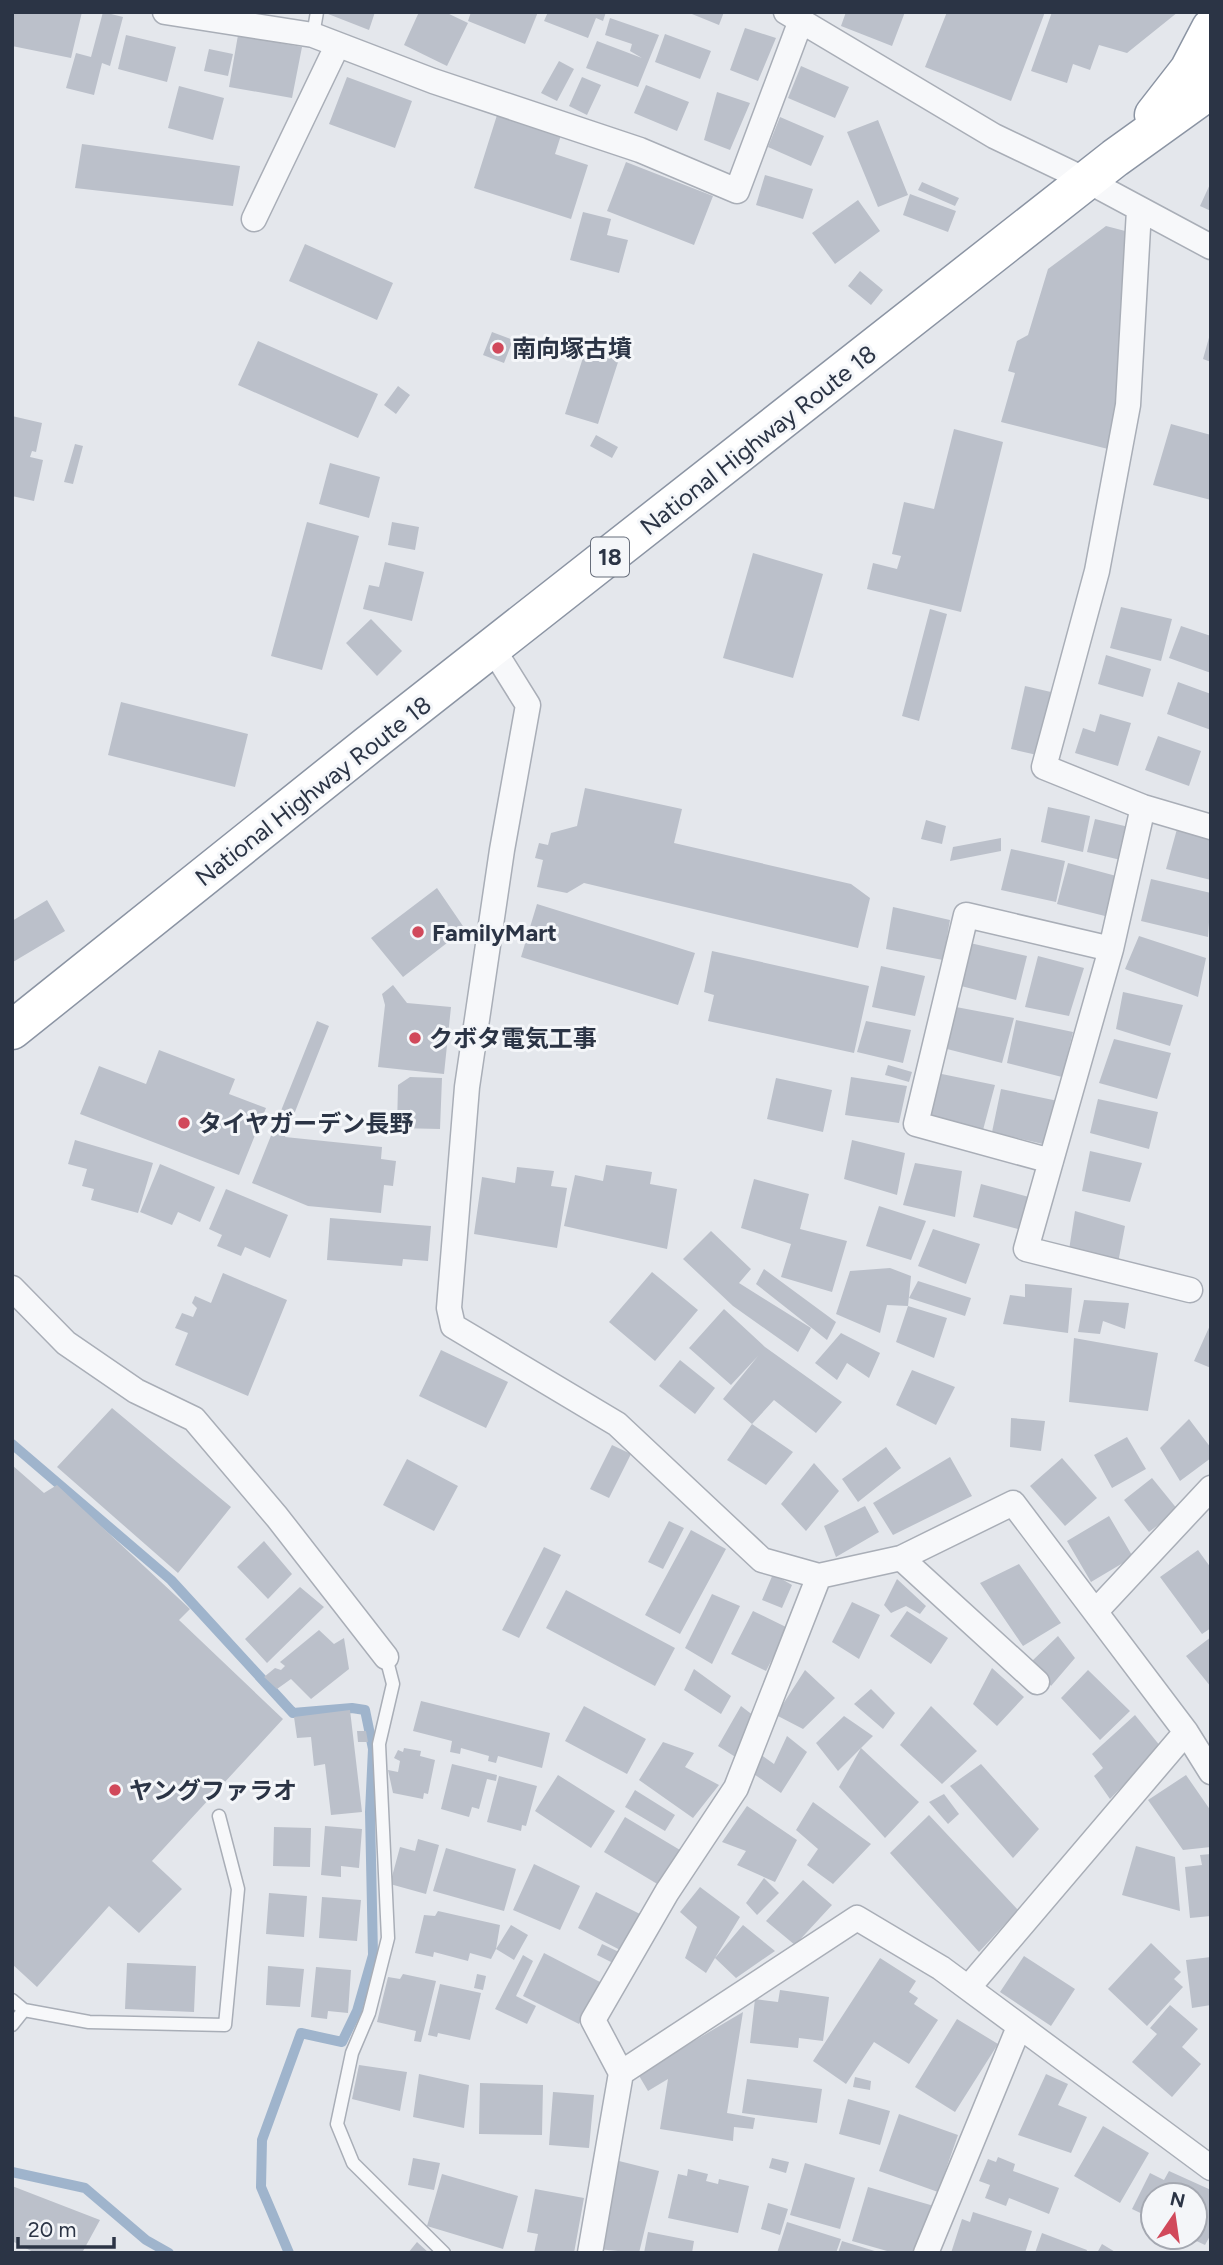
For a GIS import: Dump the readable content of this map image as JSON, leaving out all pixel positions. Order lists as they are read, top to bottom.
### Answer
{
  "streets": {
    "highway": ["National Highway Route 18", "18"]
  },
  "places": [
    "南向塚古墳",
    "FamilyMart",
    "クボタ電気工事",
    "タイヤガーデン長野",
    "ヤングファラオ"
  ],
  "scale_bar": "20 m",
  "north": "top"
}
